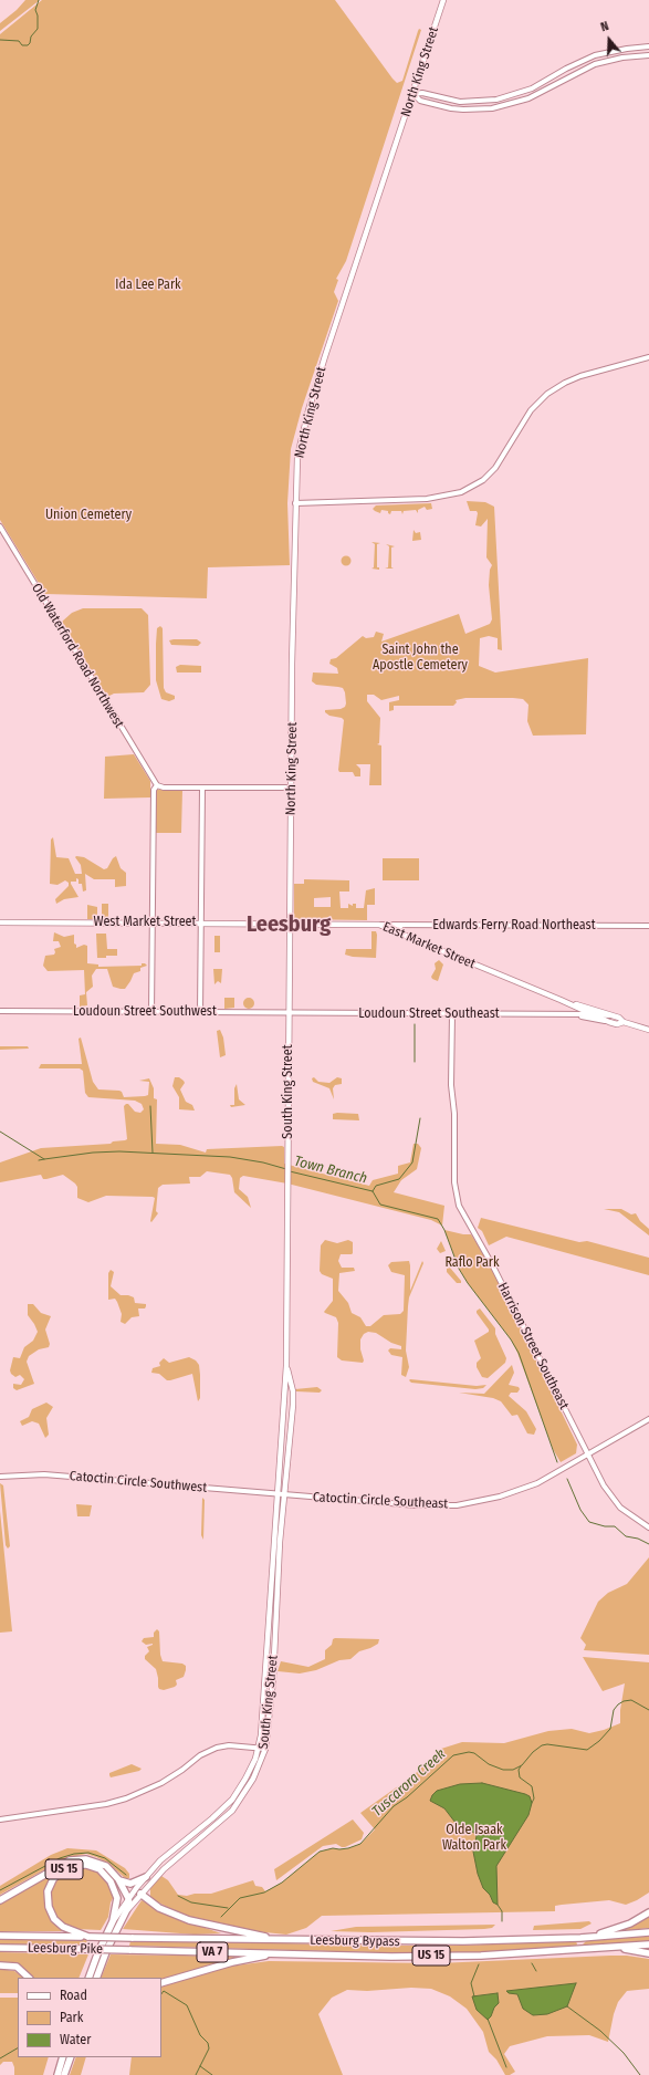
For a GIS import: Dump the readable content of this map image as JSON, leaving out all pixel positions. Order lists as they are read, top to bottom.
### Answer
{
  "streets": {
    "highway": [
      "South King Street",
      "US 15",
      "Leesburg Bypass",
      "Leesburg Pike",
      "VA 7"
    ],
    "main road": ["North King Street", "West Market Street", "East Market Street"],
    "street": [
      "Old Waterford Road Northwest",
      "Edwards Ferry Road Northeast",
      "Loudoun Street Southwest",
      "Loudoun Street Southeast",
      "Harrison Street Southeast",
      "Catoctin Circle Southwest",
      "Catoctin Circle Southeast"
    ]
  },
  "crossings": [
    ["North King Street", "West Market Street"],
    ["North King Street", "East Market Street"],
    ["North King Street", "South King Street"],
    ["West Market Street", "East Market Street"],
    ["West Market Street", "South King Street"],
    ["Edwards Ferry Road Northeast", "East Market Street"],
    ["East Market Street", "Loudoun Street Southeast"],
    ["East Market Street", "South King Street"],
    ["Loudoun Street Southwest", "Loudoun Street Southeast"],
    ["Loudoun Street Southwest", "South King Street"],
    ["Loudoun Street Southeast", "South King Street"],
    ["Loudoun Street Southeast", "Harrison Street Southeast"],
    ["South King Street", "Catoctin Circle Southwest"],
    ["South King Street", "Catoctin Circle Southeast"],
    ["South King Street", "US 15"],
    ["Harrison Street Southeast", "Catoctin Circle Southeast"],
    ["Catoctin Circle Southwest", "Catoctin Circle Southeast"],
    ["US 15", "Leesburg Bypass"],
    ["US 15", "Leesburg Pike"],
    ["Leesburg Bypass", "Leesburg Pike"]
  ],
  "districts": ["Leesburg"],
  "water": ["Town Branch", "Tuscarora Creek"],
  "parks": [
    "Ida Lee Park",
    "Union Cemetery",
    "Saint John the Apostle Cemetery",
    "Raflo Park",
    "Olde Isaak Walton Park"
  ],
  "legend": ["Road", "Park", "Water"],
  "north": "top"
}
